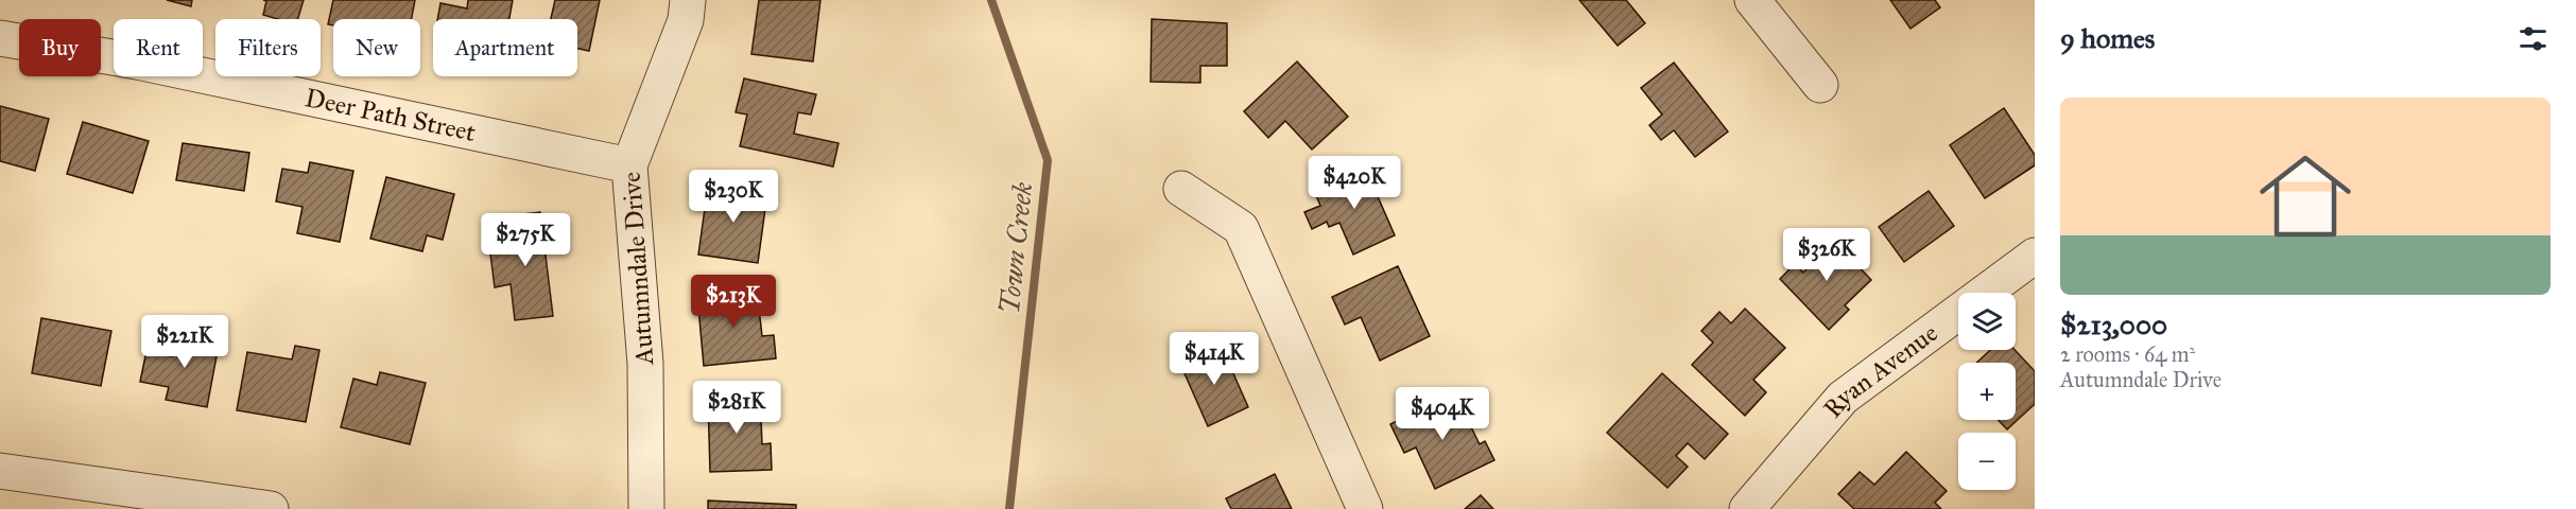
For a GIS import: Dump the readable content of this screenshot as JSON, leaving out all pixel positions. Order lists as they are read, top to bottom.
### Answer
{
  "streets": {
    "street": ["Deer Path Street", "Autumndale Drive", "Ryan Avenue"]
  },
  "crossings": [
    ["Deer Path Street", "Autumndale Drive"]
  ],
  "water": ["Town Creek"],
  "page": {
    "heading": "9 homes",
    "chip": [
      "Buy",
      "Rent",
      "Filters",
      "New",
      "Apartment"
    ],
    "list": [
      {
        "name": "$213,000",
        "note": "2 rooms · 64 m² · Autumndale Drive"
      }
    ],
    "price": [
      "$420K",
      "$230K",
      "$275K",
      "$326K",
      "$213K",
      "$221K",
      "$414K",
      "$281K",
      "$404K"
    ],
    "map_buttons": ["+", "−"]
  }
}
